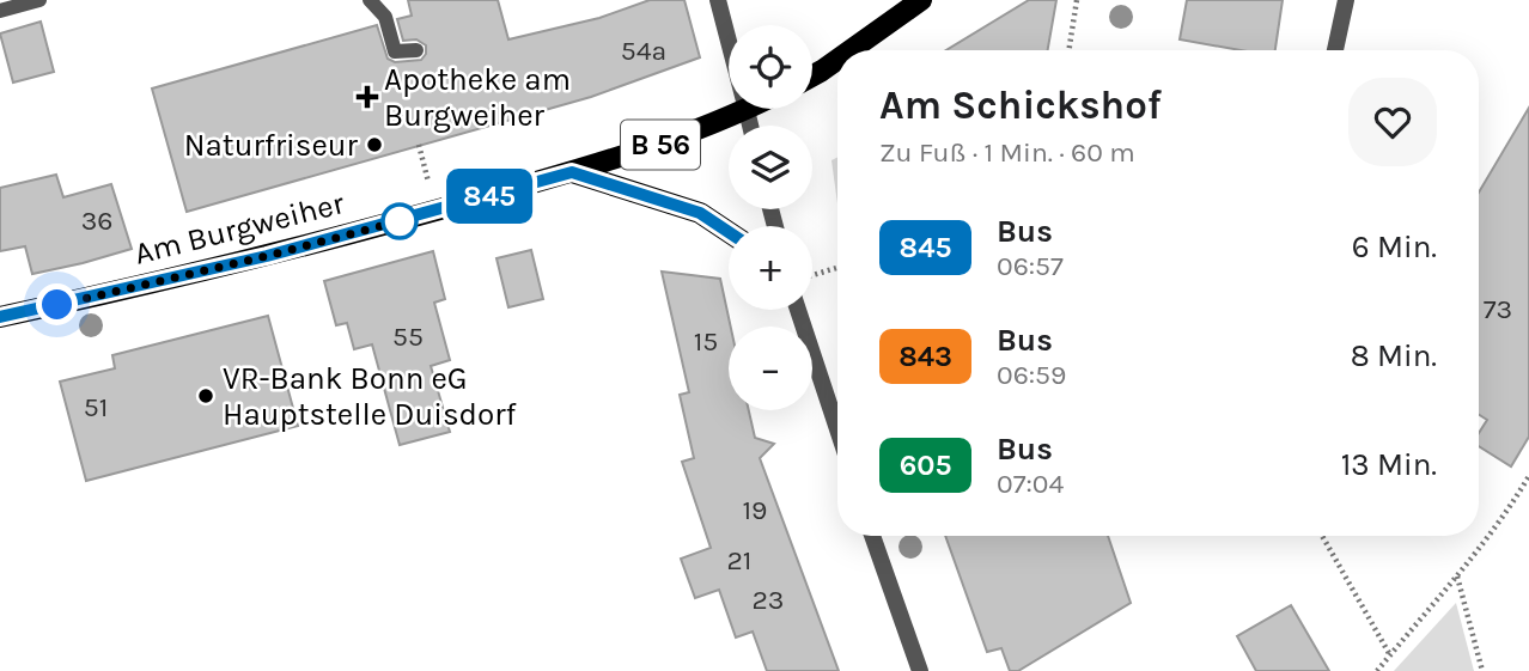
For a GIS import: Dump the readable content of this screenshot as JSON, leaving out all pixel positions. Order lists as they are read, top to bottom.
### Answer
{
  "streets": {
    "main road": ["B 56", "Am Burgweiher"]
  },
  "places": {
    "health": ["Apotheke am Burgweiher"],
    "other": ["Naturfriseur", "VR-Bank Bonn eG Hauptstelle Duisdorf"]
  },
  "lines": ["bus line 845"],
  "house_numbers": [
    "54a",
    "36",
    "73",
    "55",
    "15",
    "51",
    "19",
    "21",
    "23"
  ],
  "page": {
    "on_map": "845",
    "map_buttons": ["+", "−"],
    "heading": ["Am Schickshof", "Zu Fuß · 1 Min. · 60 m"],
    "list": [
      {
        "mark": "845",
        "name": "Bus",
        "note": "06:57",
        "value": "6 Min."
      },
      {
        "mark": "843",
        "name": "Bus",
        "note": "06:59",
        "value": "8 Min."
      },
      {
        "mark": "605",
        "name": "Bus",
        "note": "07:04",
        "value": "13 Min."
      }
    ]
  }
}
